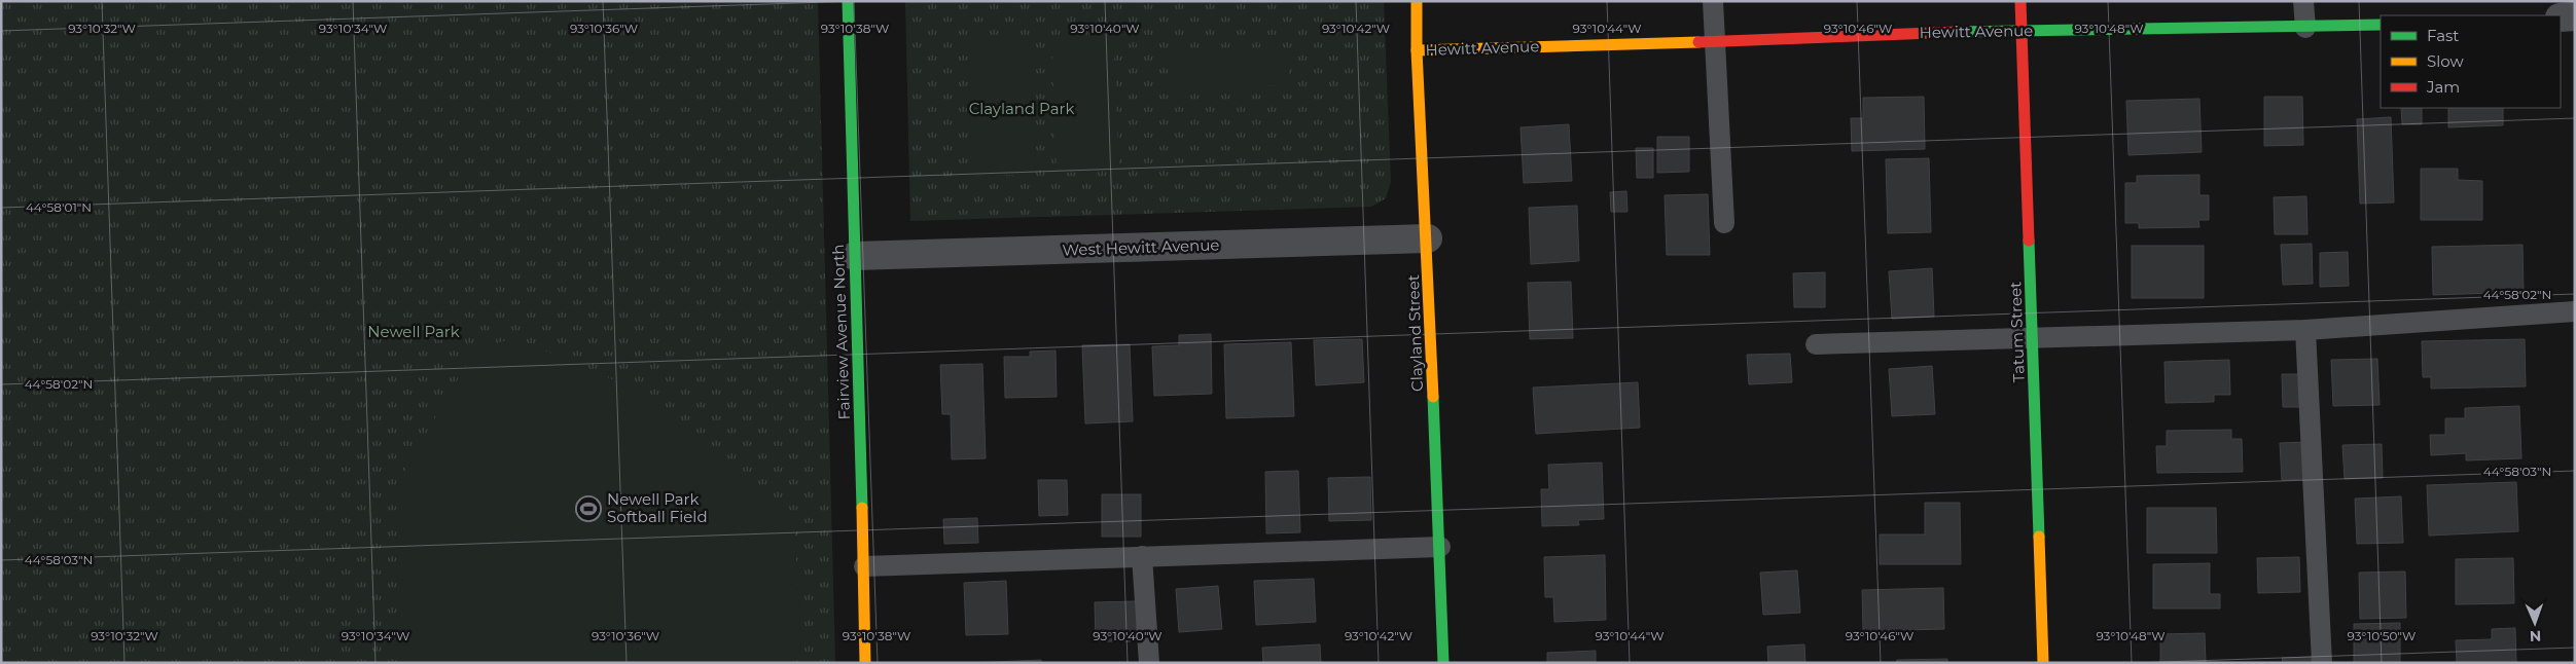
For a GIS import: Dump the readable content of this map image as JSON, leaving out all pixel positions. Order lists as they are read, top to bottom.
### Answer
{
  "streets": {
    "street": [
      "Hewitt Avenue",
      "West Hewitt Avenue",
      "Fairview Avenue North",
      "Tatum Street",
      "Clayland Street"
    ]
  },
  "crossings": [
    ["Hewitt Avenue", "Tatum Street"],
    ["Hewitt Avenue", "Clayland Street"],
    ["West Hewitt Avenue", "Fairview Avenue North"],
    ["West Hewitt Avenue", "Clayland Street"]
  ],
  "parks": ["Clayland Park", "Newell Park"],
  "places": {
    "sports": ["Newell Park Softball Field"]
  },
  "legend": ["Fast", "Slow", "Jam"],
  "north": "bottom",
  "coordinates": [
    "93°10'32\"W",
    "93°10'34\"W",
    "93°10'36\"W",
    "93°10'38\"W",
    "93°10'40\"W",
    "93°10'42\"W",
    "93°10'44\"W",
    "93°10'46\"W",
    "93°10'48\"W",
    "44°58'01\"N",
    "44°58'02\"N",
    "44°58'03\"N",
    "93°10'50\"W"
  ]
}
